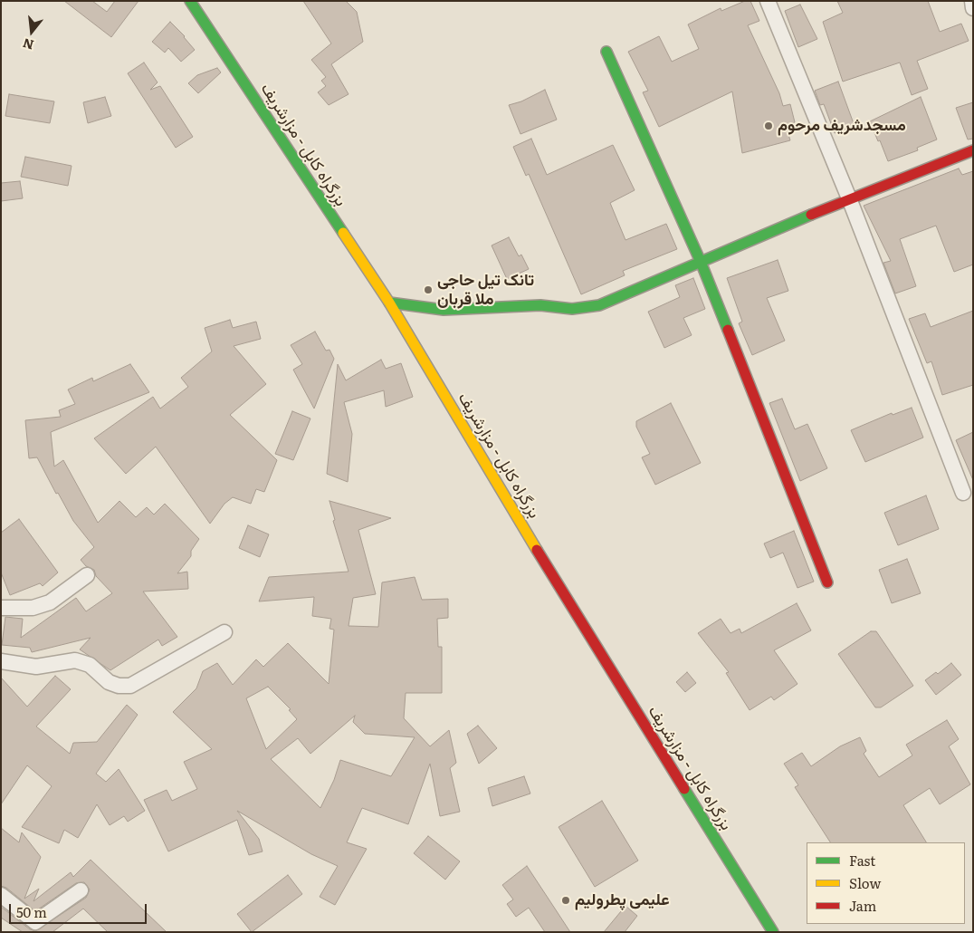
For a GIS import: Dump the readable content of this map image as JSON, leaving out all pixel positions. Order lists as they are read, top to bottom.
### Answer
{
  "streets": {
    "main road": ["بزرگراه کابل - مزارشریف"]
  },
  "places": ["مسجدشریف مرحوم", "تانک تیل حاجی ملا قربان", "علیمی پطرولیم"],
  "legend": ["Fast", "Slow", "Jam"],
  "scale_bar": "50 m",
  "north": "bottom"
}
